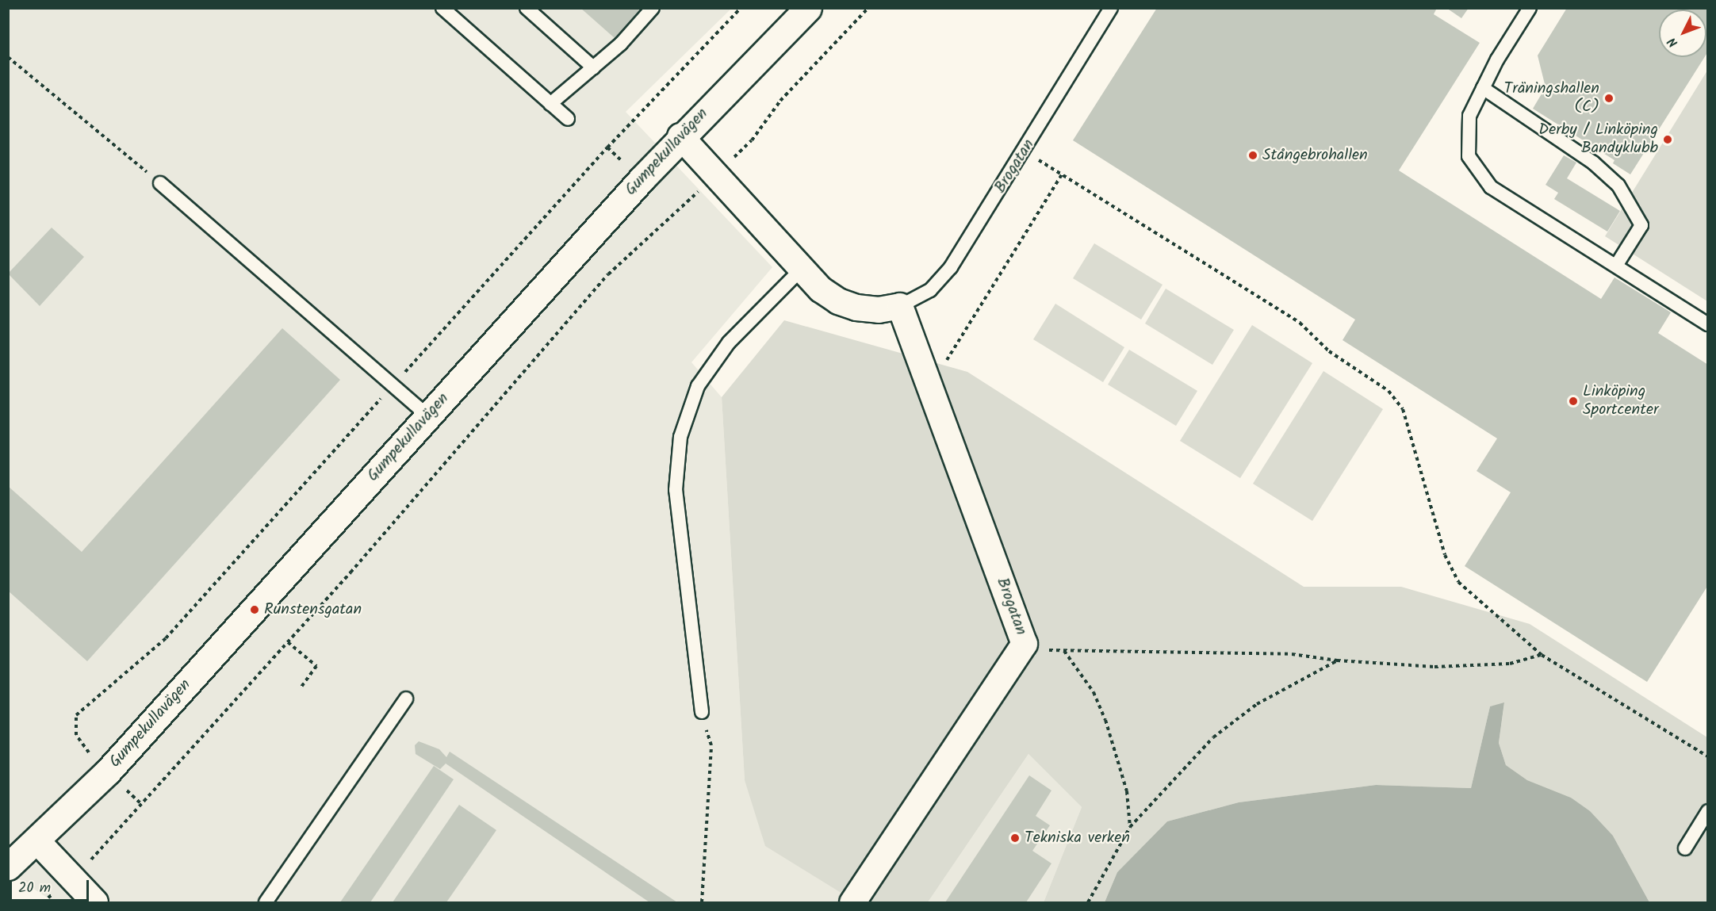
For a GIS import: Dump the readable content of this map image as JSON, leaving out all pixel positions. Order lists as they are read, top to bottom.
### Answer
{
  "streets": {
    "street": ["Gumpekullavägen", "Brogatan"]
  },
  "crossings": [
    ["Gumpekullavägen", "Brogatan"]
  ],
  "places": [
    "Träningshallen (C)",
    "Derby / Linköping Bandyklubb",
    "Stångebrohallen",
    "Linköping Sportcenter",
    "Runstensgatan",
    "Tekniska verken"
  ],
  "scale_bar": "20 m",
  "north": "bottom left"
}
